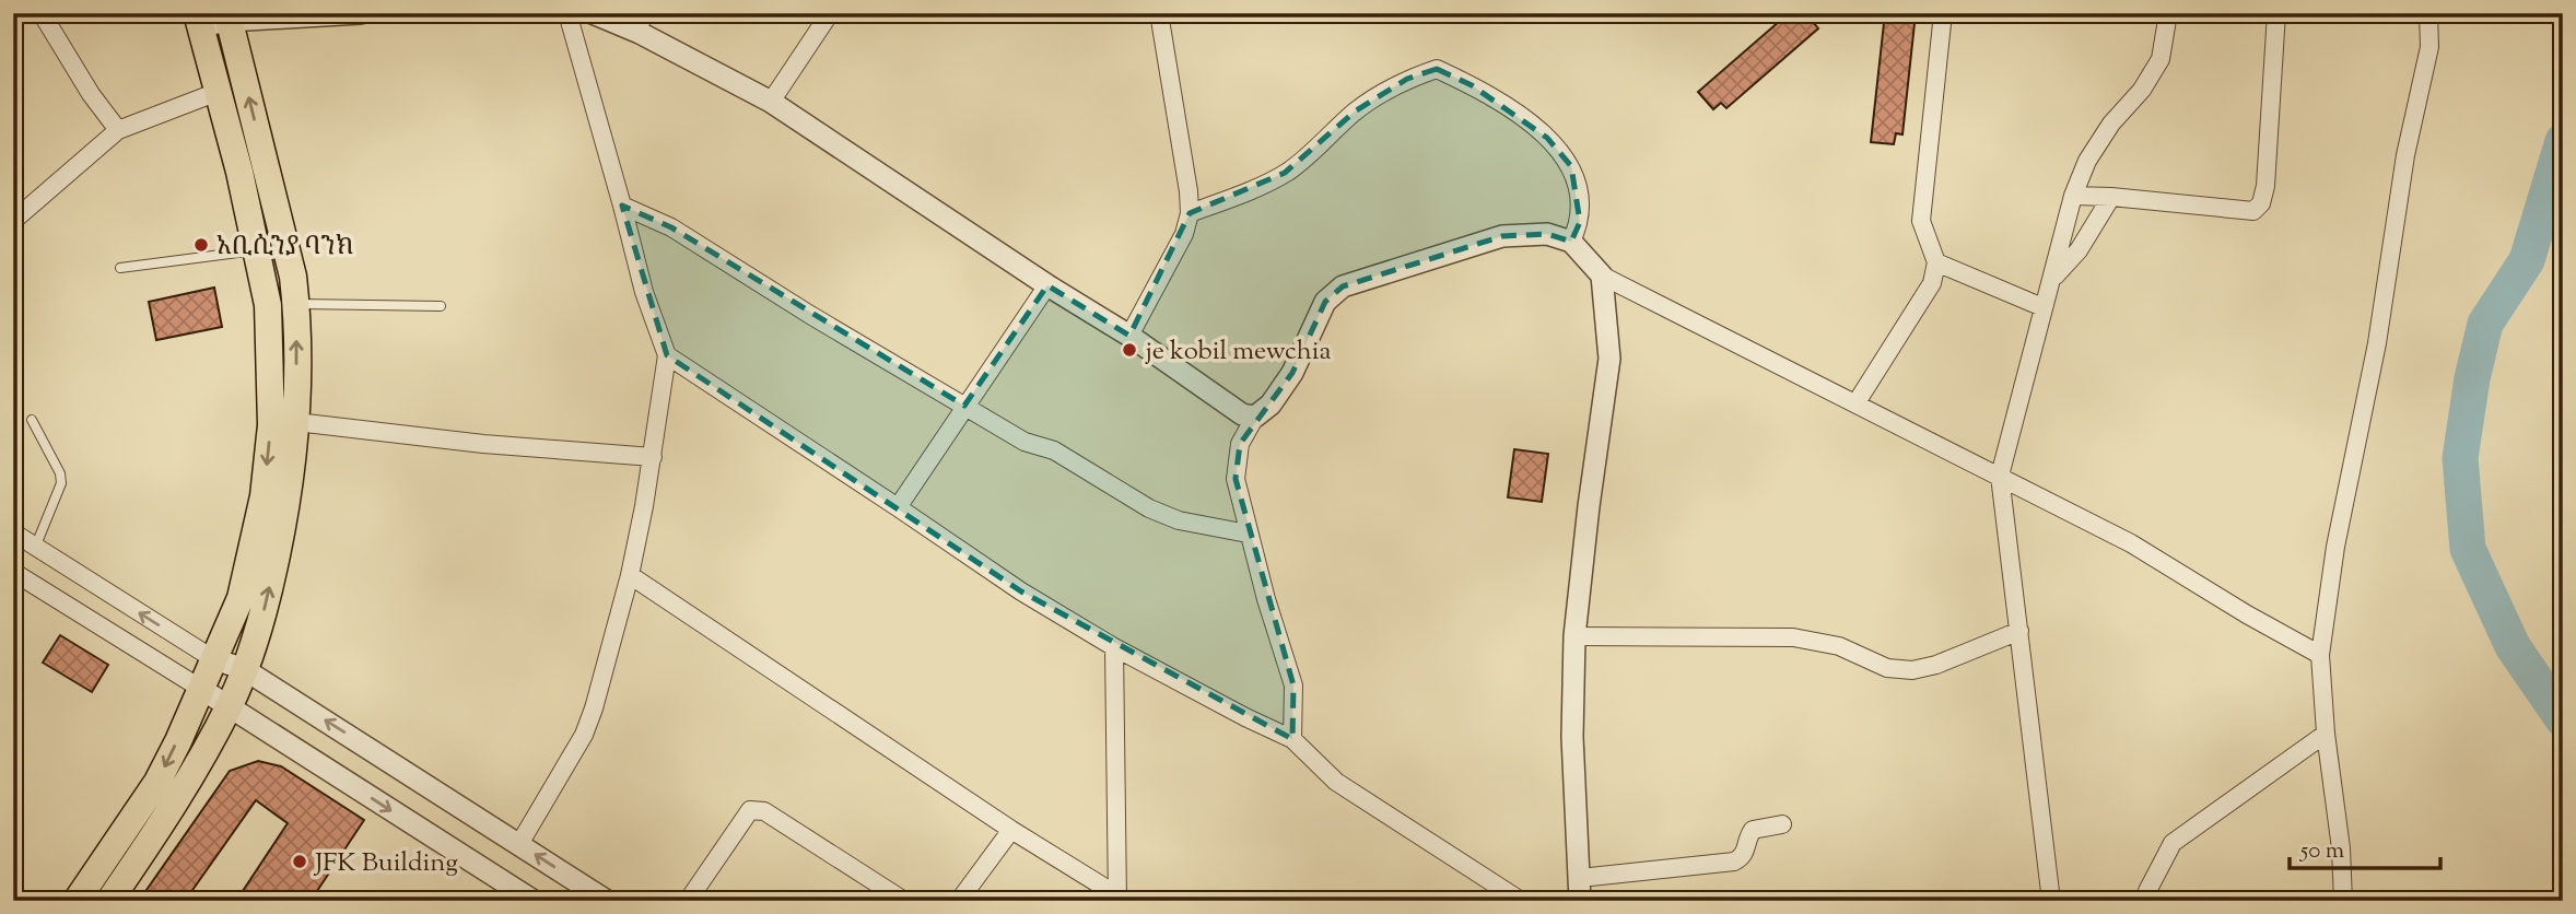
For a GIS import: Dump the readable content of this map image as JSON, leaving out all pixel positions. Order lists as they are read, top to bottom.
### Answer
{
  "places": ["አቢሲንያ ባንክ", "je kobil mewchia", "JFK Building"],
  "scale_bar": "50 m"
}
